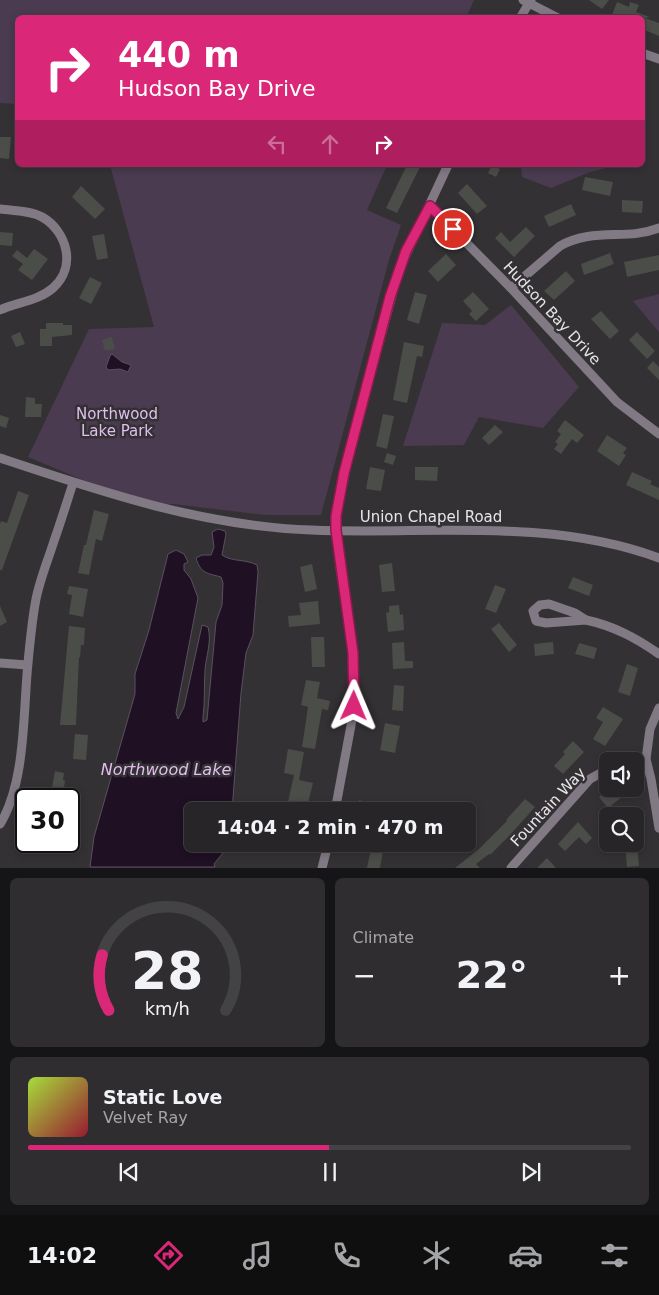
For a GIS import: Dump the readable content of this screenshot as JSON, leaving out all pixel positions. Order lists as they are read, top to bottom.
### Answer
{
  "streets": {
    "street": ["Hudson Bay Drive", "Union Chapel Road", "Fountain Way"]
  },
  "water": ["Northwood Lake"],
  "parks": ["Northwood Lake Park"],
  "page": {
    "turn": ["440 m", "Hudson Bay Drive"],
    "limit": "30",
    "trip": "14:04 · 2 min · 470 m",
    "tile": "Climate",
    "heat": ["−", "22°", "+"],
    "song": ["Static Love", "Velvet Ray"],
    "tabs": "14:02",
    "gauge": ["28", "km/h"]
  }
}
